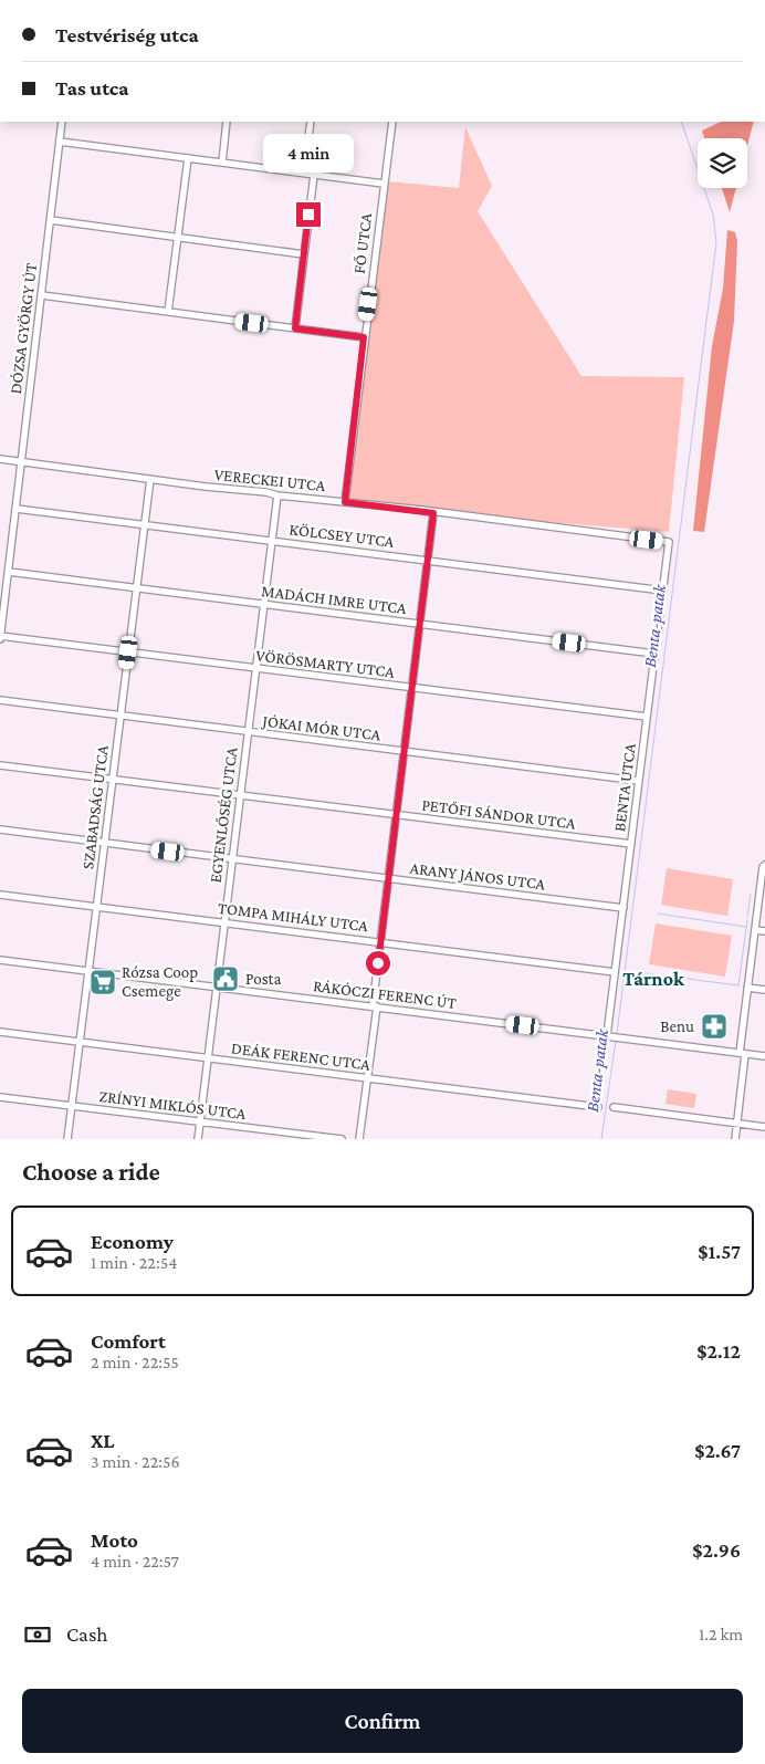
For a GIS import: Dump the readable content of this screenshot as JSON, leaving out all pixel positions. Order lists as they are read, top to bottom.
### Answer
{
  "streets": {
    "street": [
      "FŐ UTCA",
      "DÓZSA GYÖRGY ÚT",
      "VERECKEI UTCA",
      "KÖLCSEY UTCA",
      "MADÁCH IMRE UTCA",
      "VÖRÖSMARTY UTCA",
      "JÓKAI MÓR UTCA",
      "BENTA UTCA",
      "SZABADSÁG UTCA",
      "PETŐFI SÁNDOR UTCA",
      "EGYENLŐSÉG UTCA",
      "ARANY JÁNOS UTCA",
      "TOMPA MIHÁLY UTCA",
      "RÁKÓCZI FERENC ÚT",
      "DEÁK FERENC UTCA",
      "ZRÍNYI MIKLÓS UTCA"
    ]
  },
  "crossings": [
    ["FŐ UTCA", "VERECKEI UTCA"],
    ["DÓZSA GYÖRGY ÚT", "VERECKEI UTCA"],
    ["DÓZSA GYÖRGY ÚT", "KÖLCSEY UTCA"],
    ["DÓZSA GYÖRGY ÚT", "MADÁCH IMRE UTCA"],
    ["DÓZSA GYÖRGY ÚT", "VÖRÖSMARTY UTCA"],
    ["VERECKEI UTCA", "BENTA UTCA"],
    ["VERECKEI UTCA", "SZABADSÁG UTCA"],
    ["VERECKEI UTCA", "EGYENLŐSÉG UTCA"],
    ["KÖLCSEY UTCA", "BENTA UTCA"],
    ["KÖLCSEY UTCA", "SZABADSÁG UTCA"],
    ["KÖLCSEY UTCA", "EGYENLŐSÉG UTCA"],
    ["MADÁCH IMRE UTCA", "BENTA UTCA"],
    ["MADÁCH IMRE UTCA", "SZABADSÁG UTCA"],
    ["MADÁCH IMRE UTCA", "EGYENLŐSÉG UTCA"],
    ["VÖRÖSMARTY UTCA", "BENTA UTCA"],
    ["VÖRÖSMARTY UTCA", "SZABADSÁG UTCA"],
    ["VÖRÖSMARTY UTCA", "EGYENLŐSÉG UTCA"],
    ["JÓKAI MÓR UTCA", "BENTA UTCA"],
    ["JÓKAI MÓR UTCA", "SZABADSÁG UTCA"],
    ["JÓKAI MÓR UTCA", "EGYENLŐSÉG UTCA"],
    ["BENTA UTCA", "PETŐFI SÁNDOR UTCA"],
    ["BENTA UTCA", "ARANY JÁNOS UTCA"],
    ["BENTA UTCA", "TOMPA MIHÁLY UTCA"],
    ["BENTA UTCA", "RÁKÓCZI FERENC ÚT"],
    ["SZABADSÁG UTCA", "PETŐFI SÁNDOR UTCA"],
    ["SZABADSÁG UTCA", "ARANY JÁNOS UTCA"],
    ["SZABADSÁG UTCA", "TOMPA MIHÁLY UTCA"],
    ["SZABADSÁG UTCA", "RÁKÓCZI FERENC ÚT"],
    ["SZABADSÁG UTCA", "DEÁK FERENC UTCA"],
    ["SZABADSÁG UTCA", "ZRÍNYI MIKLÓS UTCA"],
    ["PETŐFI SÁNDOR UTCA", "EGYENLŐSÉG UTCA"],
    ["EGYENLŐSÉG UTCA", "ARANY JÁNOS UTCA"],
    ["EGYENLŐSÉG UTCA", "TOMPA MIHÁLY UTCA"],
    ["EGYENLŐSÉG UTCA", "RÁKÓCZI FERENC ÚT"],
    ["EGYENLŐSÉG UTCA", "DEÁK FERENC UTCA"],
    ["EGYENLŐSÉG UTCA", "ZRÍNYI MIKLÓS UTCA"]
  ],
  "districts": ["Tárnok"],
  "water": ["Benta-patak"],
  "places": {
    "public building": ["Posta"],
    "supermarket": ["Rózsa Coop Csemege"],
    "pharmacy": ["Benu"]
  },
  "page": {
    "banner": ["Testvériség utca", "Tas utca"],
    "bubble": "4 min",
    "heading": "Choose a ride",
    "list": [
      {
        "name": "Economy",
        "note": "1 min · 22:54",
        "value": "$1.57"
      },
      {
        "name": "Comfort",
        "note": "2 min · 22:55",
        "value": "$2.12"
      },
      {
        "name": "XL",
        "note": "3 min · 22:56",
        "value": "$2.67"
      },
      {
        "name": "Moto",
        "note": "4 min · 22:57",
        "value": "$2.96"
      }
    ],
    "pay": ["Cash", "1.2 km"],
    "buttons": "Confirm"
  }
}
